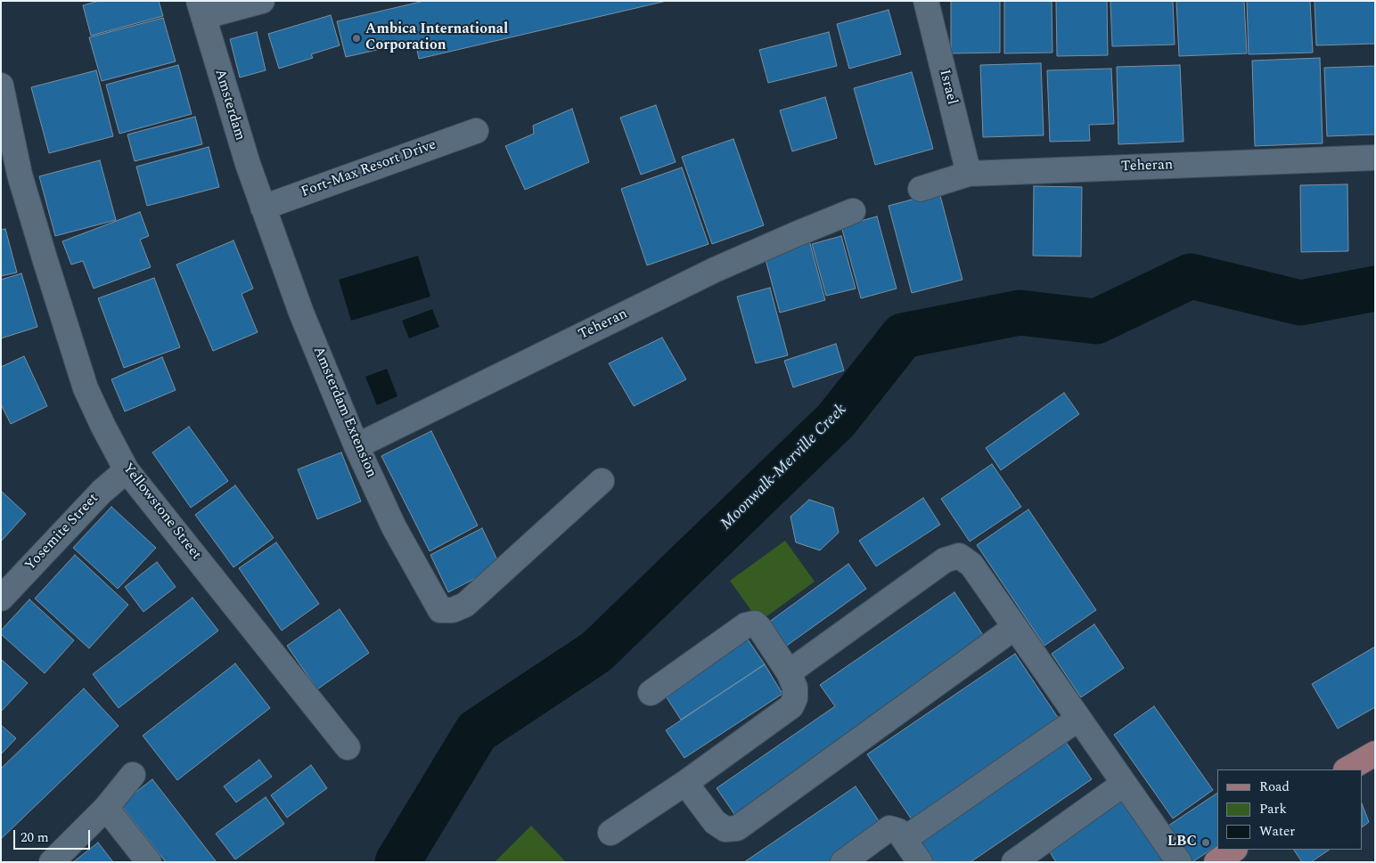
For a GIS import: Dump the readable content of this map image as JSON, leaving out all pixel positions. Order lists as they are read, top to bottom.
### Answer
{
  "streets": {
    "street": [
      "Israel",
      "Amsterdam",
      "Teheran",
      "Fort-Max Resort Drive",
      "Amsterdam Extension",
      "Yellowstone Street",
      "Yosemite Street"
    ]
  },
  "crossings": [
    ["Israel", "Teheran"],
    ["Amsterdam", "Fort-Max Resort Drive"],
    ["Amsterdam", "Amsterdam Extension"],
    ["Teheran", "Amsterdam Extension"],
    ["Fort-Max Resort Drive", "Amsterdam Extension"],
    ["Yellowstone Street", "Yosemite Street"]
  ],
  "water": ["Moonwalk-Merville Creek"],
  "places": ["Ambica International Corporation", "LBC"],
  "legend": ["Road", "Park", "Water"],
  "scale_bar": "20 m"
}
